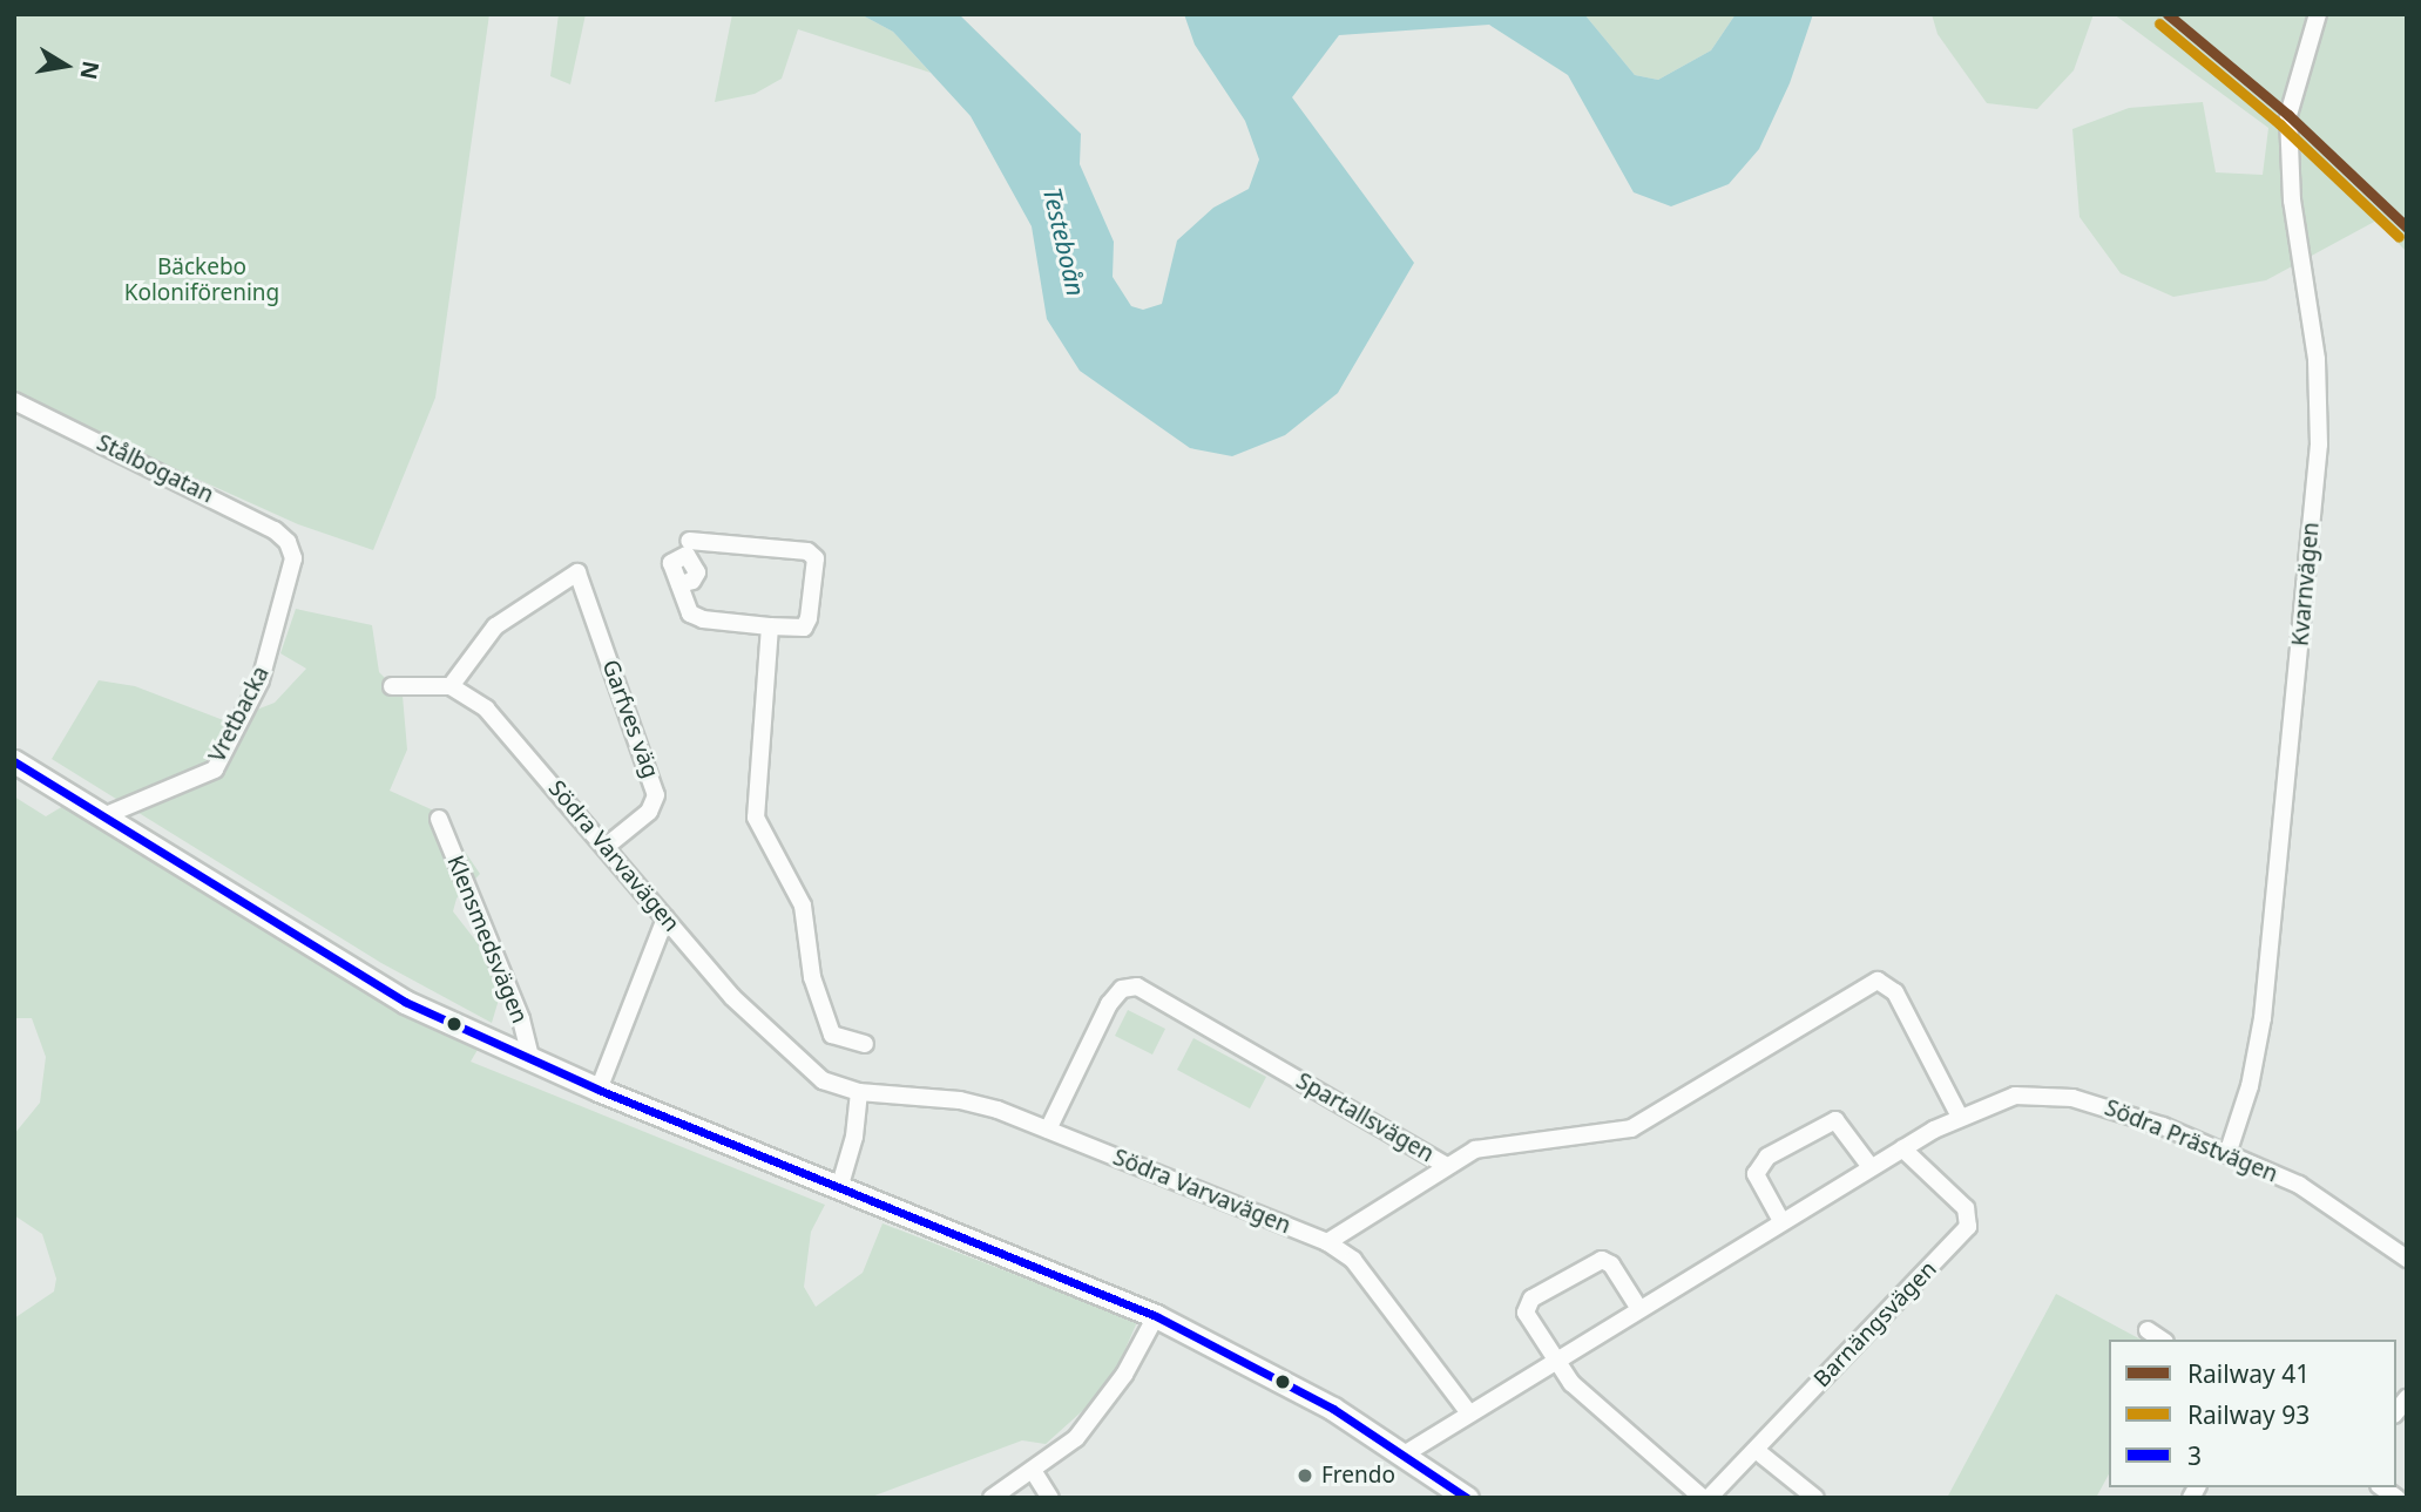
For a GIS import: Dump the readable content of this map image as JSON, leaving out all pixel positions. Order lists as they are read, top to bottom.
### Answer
{
  "streets": {
    "street": [
      "Stålbogatan",
      "Kvarnvägen",
      "Vretbacka",
      "Garfves väg",
      "Södra Varvavägen",
      "Klensmedsvägen",
      "Spartallsvägen",
      "Södra Prästvägen",
      "Barnängsvägen"
    ]
  },
  "crossings": [
    ["Stålbogatan", "Vretbacka"],
    ["Kvarnvägen", "Södra Prästvägen"],
    ["Garfves väg", "Södra Varvavägen"],
    ["Södra Varvavägen", "Spartallsvägen"],
    ["Södra Varvavägen", "Södra Prästvägen"],
    ["Spartallsvägen", "Södra Prästvägen"],
    ["Södra Prästvägen", "Barnängsvägen"]
  ],
  "water": ["Testeboån"],
  "parks": ["Bäckebo Koloniförening"],
  "places": ["Frendo"],
  "lines": ["rail line 41", "rail line 93", "transit line 3"],
  "legend": ["Railway 41", "Railway 93", "3"],
  "north": "right"
}
